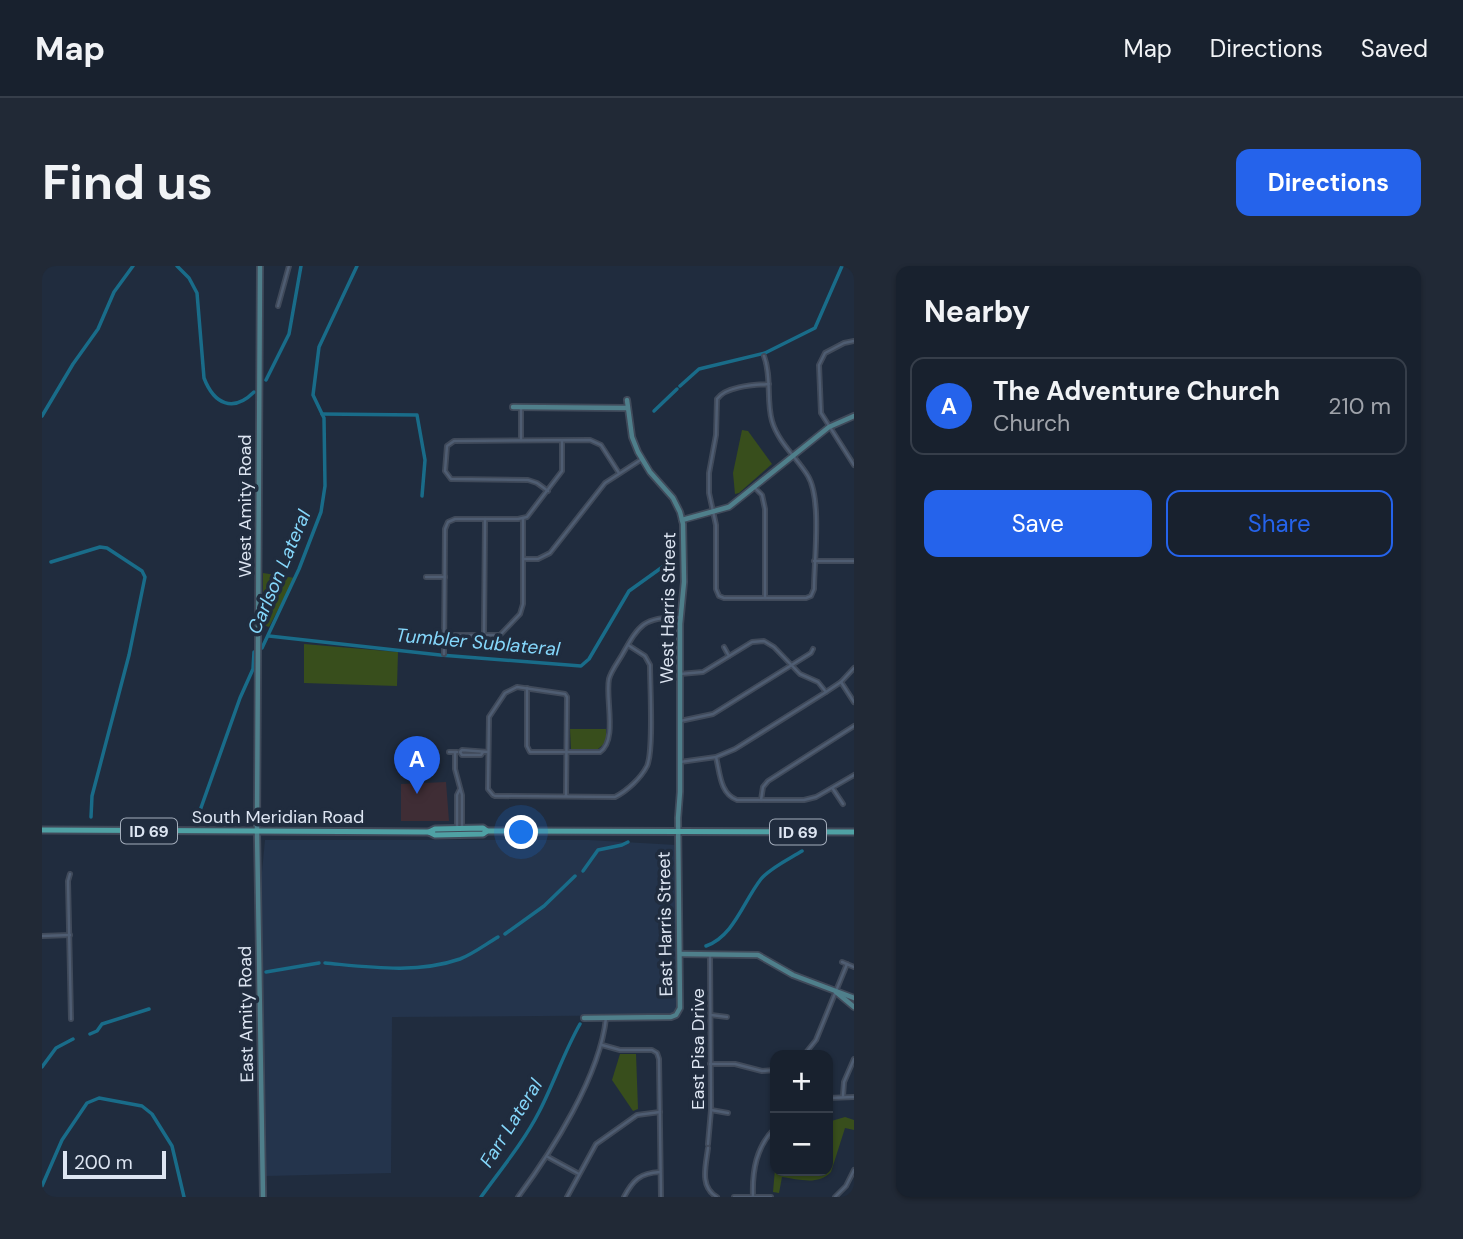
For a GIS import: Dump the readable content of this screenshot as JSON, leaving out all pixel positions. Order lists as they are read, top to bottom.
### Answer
{
  "streets": {
    "main road": ["South Meridian Road", "ID 69"],
    "street": [
      "West Amity Road",
      "West Harris Street",
      "East Harris Street",
      "East Amity Road",
      "East Pisa Drive"
    ]
  },
  "crossings": [
    ["West Amity Road", "South Meridian Road"],
    ["West Amity Road", "East Amity Road"],
    ["West Harris Street", "South Meridian Road"],
    ["West Harris Street", "East Harris Street"],
    ["South Meridian Road", "East Harris Street"],
    ["South Meridian Road", "East Amity Road"]
  ],
  "water": ["Carlson Lateral", "Tumbler Sublateral", "Farr Lateral"],
  "scale_bar": "200 m",
  "page": {
    "header": "Map",
    "nav": ["Map", "Directions", "Saved"],
    "buttons": [
      "Directions",
      ["Save", "Share"]
    ],
    "title": "Find us",
    "heading": "Nearby",
    "list": [
      {
        "mark": "A",
        "name": "The Adventure Church",
        "note": "Church",
        "value": "210 m"
      }
    ],
    "pins": "A",
    "map_buttons": ["+", "−"],
    "scale": "200 m"
  }
}
